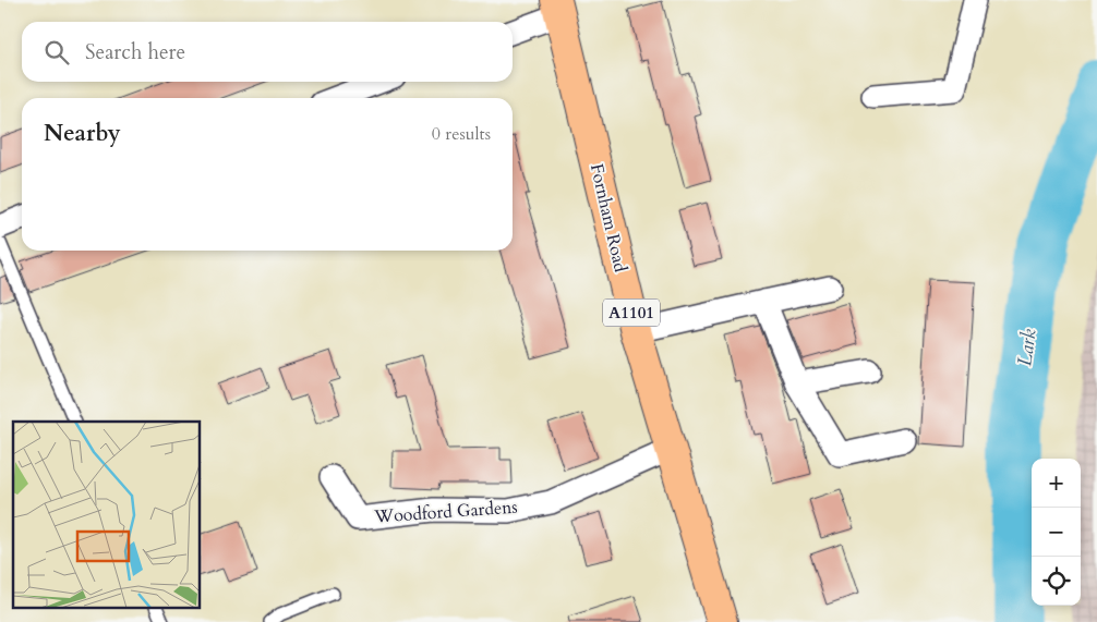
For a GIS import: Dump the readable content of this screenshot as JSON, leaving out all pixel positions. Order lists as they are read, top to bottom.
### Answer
{
  "streets": {
    "main road": ["Fornham Road", "A1101"],
    "street": ["Woodford Gardens"]
  },
  "crossings": [
    ["Fornham Road", "Woodford Gardens"]
  ],
  "water": ["Lark"],
  "page": {
    "search": "Search here",
    "heading": ["Nearby", "0 results"],
    "map_buttons": ["+", "−"]
  }
}
